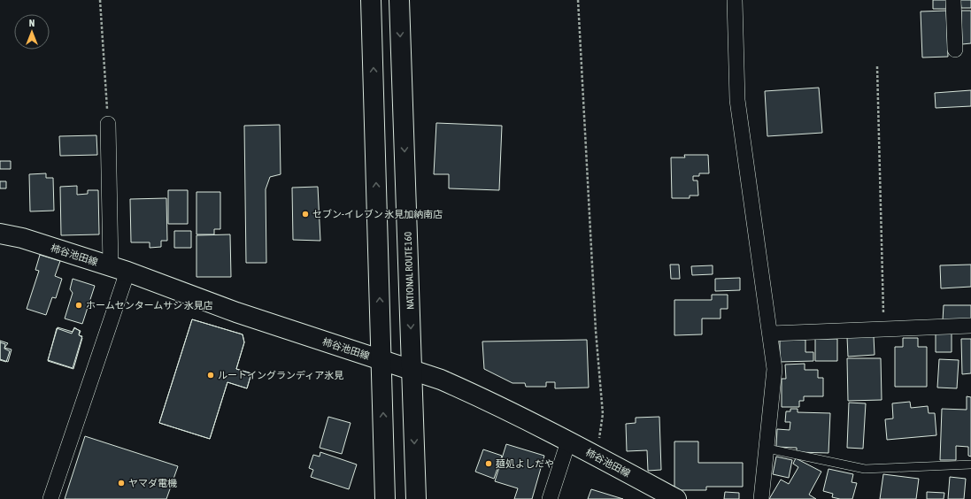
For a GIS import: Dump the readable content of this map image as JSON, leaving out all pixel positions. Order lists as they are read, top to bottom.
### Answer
{
  "streets": {
    "main road": ["柿谷池田線", "NATIONAL ROUTE 160"]
  },
  "crossings": [
    ["柿谷池田線", "NATIONAL ROUTE 160"]
  ],
  "places": [
    "セブン-イレブン 氷見加納南店",
    "ホームセンタームサシ 氷見店",
    "ルートイングランディア氷見",
    "麺処よしだや",
    "ヤマダ電機"
  ],
  "north": "top"
}
